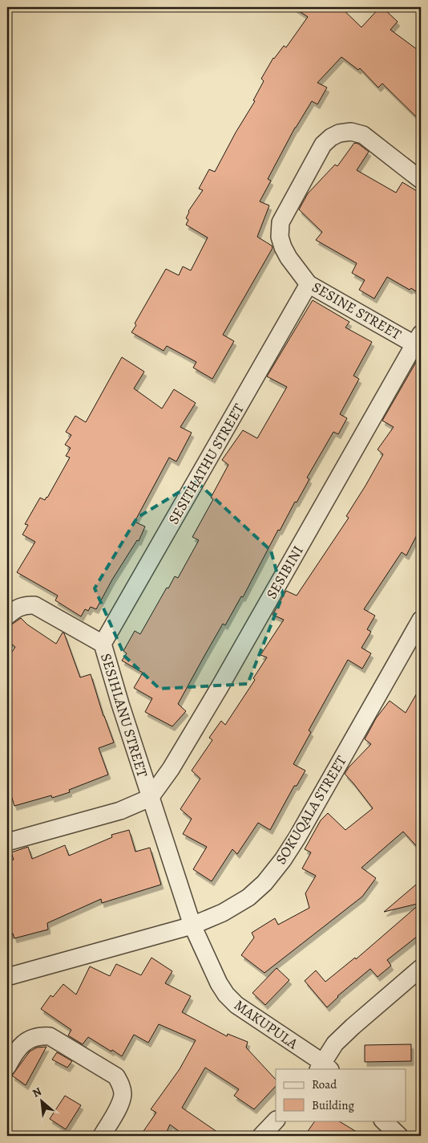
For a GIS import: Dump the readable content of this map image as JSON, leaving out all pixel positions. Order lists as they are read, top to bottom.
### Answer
{
  "streets": {
    "street": [
      "SESINE STREET",
      "SESITHATHU STREET",
      "SESIBINI",
      "SESIHLANU STREET",
      "SOKUQALA STREET",
      "MAKUPULA"
    ]
  },
  "crossings": [
    ["SESINE STREET", "SESITHATHU STREET"],
    ["SESINE STREET", "SESIBINI"],
    ["SESITHATHU STREET", "SESIHLANU STREET"],
    ["SESIBINI", "SESIHLANU STREET"],
    ["SESIHLANU STREET", "SOKUQALA STREET"],
    ["SESIHLANU STREET", "MAKUPULA"],
    ["SOKUQALA STREET", "MAKUPULA"]
  ],
  "legend": ["Road", "Building"],
  "north": "top left"
}
